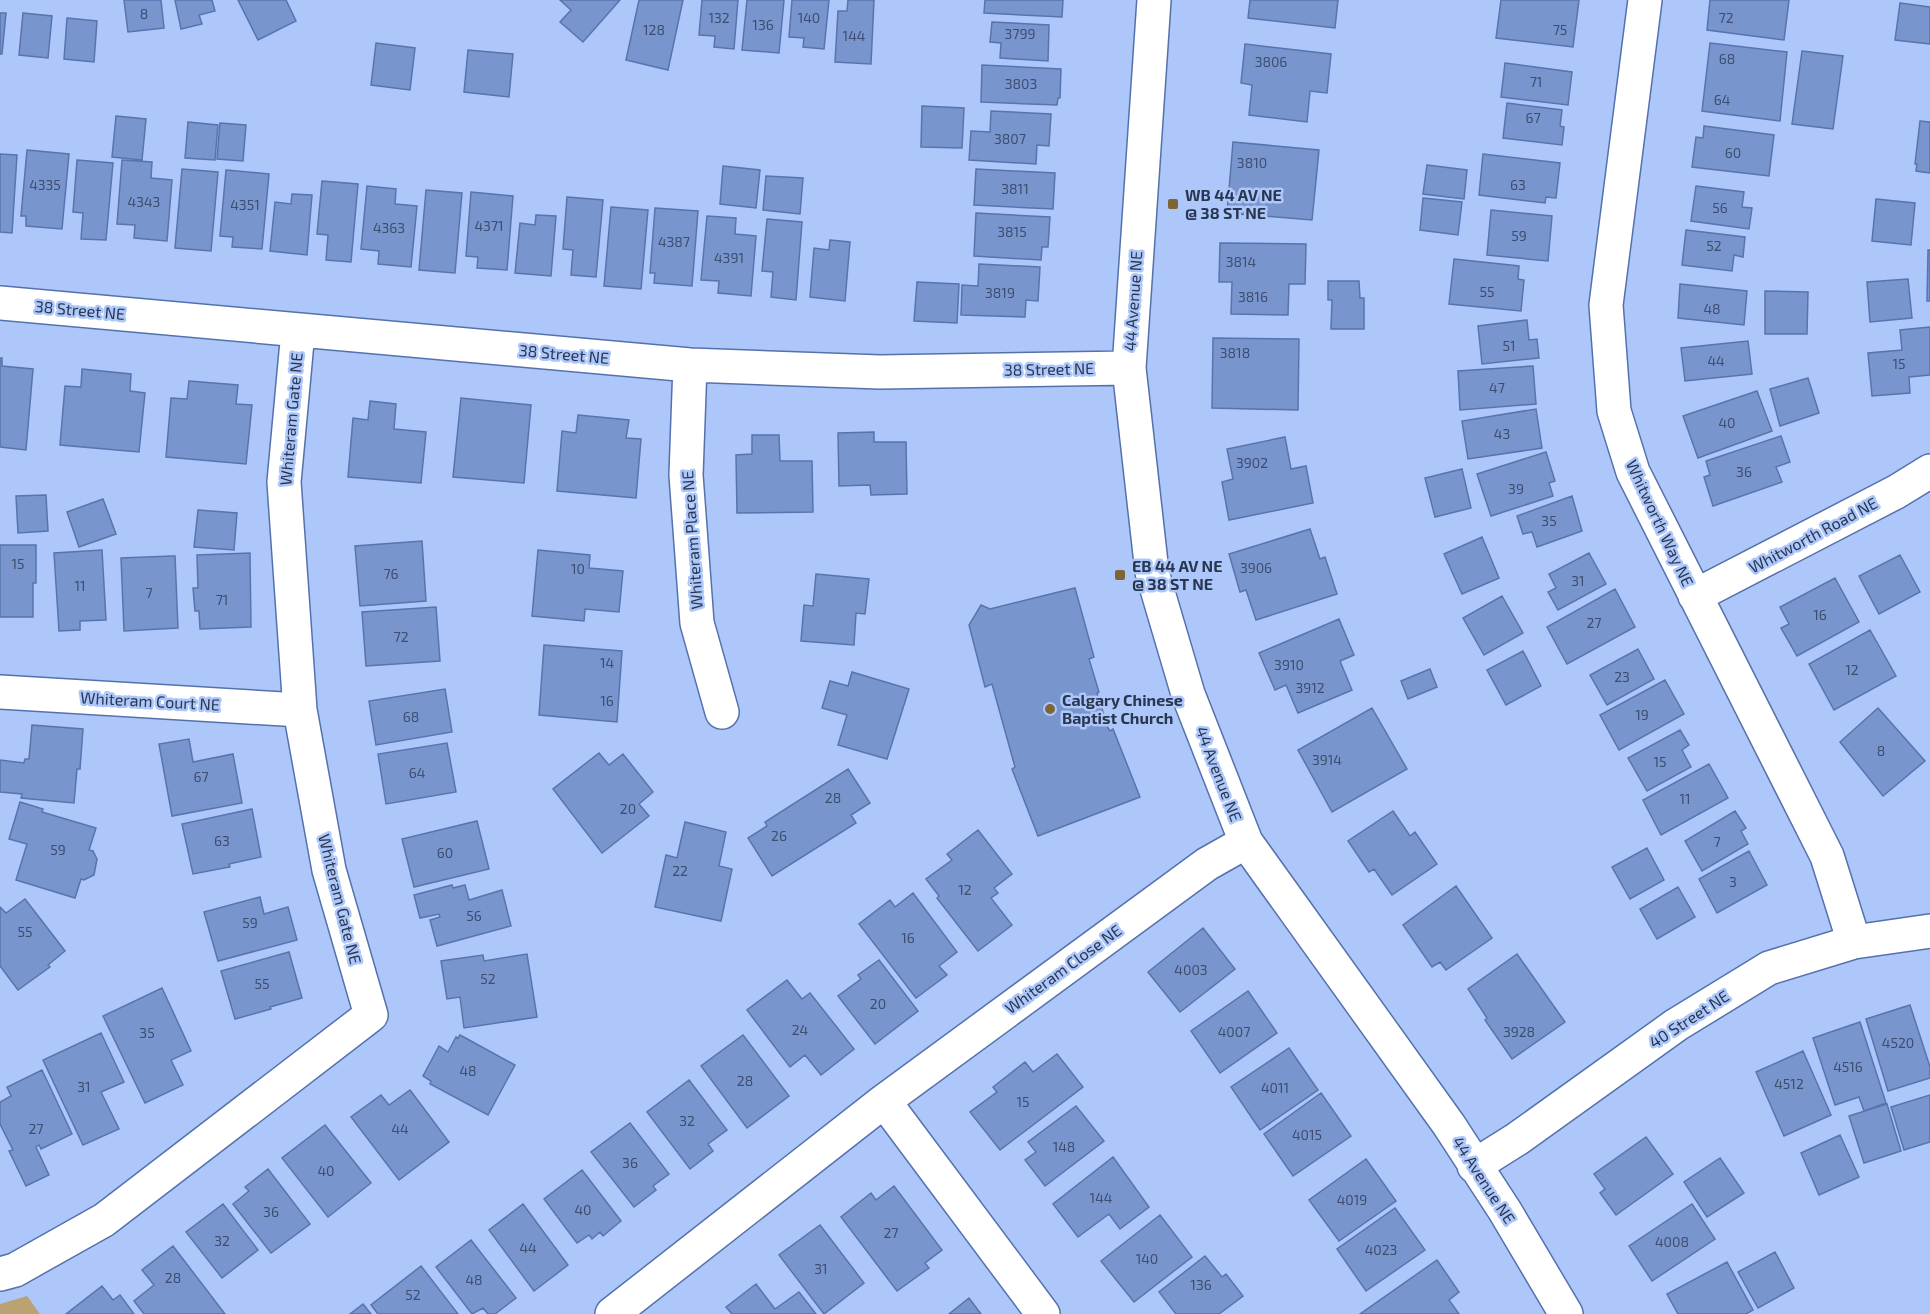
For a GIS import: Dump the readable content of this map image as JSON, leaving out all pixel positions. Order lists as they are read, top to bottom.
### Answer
{
  "streets": {
    "street": [
      "44 Avenue NE",
      "38 Street NE",
      "Whiteram Gate NE",
      "Whitworth Way NE",
      "Whitworth Road NE",
      "Whiteram Place NE",
      "Whiteram Court NE",
      "Whiteram Close NE",
      "40 Street NE"
    ]
  },
  "crossings": [
    ["44 Avenue NE", "38 Street NE"],
    ["44 Avenue NE", "Whiteram Close NE"],
    ["44 Avenue NE", "40 Street NE"],
    ["38 Street NE", "Whiteram Gate NE"],
    ["38 Street NE", "Whiteram Place NE"],
    ["Whiteram Gate NE", "Whiteram Court NE"],
    ["Whitworth Way NE", "Whitworth Road NE"],
    ["Whitworth Way NE", "40 Street NE"]
  ],
  "places": {
    "transit": ["WB 44 AV NE @ 38 ST NE", "EB 44 AV NE @ 38 ST NE"],
    "other": ["Calgary Chinese Baptist Church"]
  },
  "house_numbers": [
    "8",
    "132",
    "140",
    "72",
    "136",
    "128",
    "75",
    "3799",
    "144",
    "68",
    "3806",
    "71",
    "3803",
    "64",
    "67",
    "3807",
    "60",
    "3810",
    "4335",
    "63",
    "3811",
    "4343",
    "4351",
    "56",
    "4371",
    "4363",
    "3815",
    "59",
    "4387",
    "52",
    "4391",
    "3814",
    "55",
    "3819",
    "3816",
    "48",
    "51",
    "3818",
    "44",
    "15",
    "47",
    "40",
    "43",
    "3902",
    "36",
    "39",
    "35",
    "15",
    "3906",
    "10",
    "76",
    "31",
    "11",
    "7",
    "71",
    "16",
    "27",
    "72",
    "14",
    "3910",
    "12",
    "23",
    "3912",
    "16",
    "19",
    "68",
    "8",
    "3914",
    "15",
    "64",
    "67",
    "28",
    "11",
    "20",
    "26",
    "63",
    "7",
    "59",
    "60",
    "22",
    "3",
    "12",
    "56",
    "59",
    "55",
    "16",
    "4003",
    "52",
    "55",
    "20",
    "24",
    "4007",
    "3928",
    "35",
    "4520",
    "4516",
    "48",
    "28",
    "4512",
    "31",
    "4011",
    "15",
    "32",
    "27",
    "44",
    "4015",
    "148",
    "36",
    "40",
    "144",
    "4019",
    "40",
    "36",
    "27",
    "32",
    "4008",
    "44",
    "4023",
    "140",
    "31",
    "28",
    "48",
    "136",
    "52"
  ]
}
